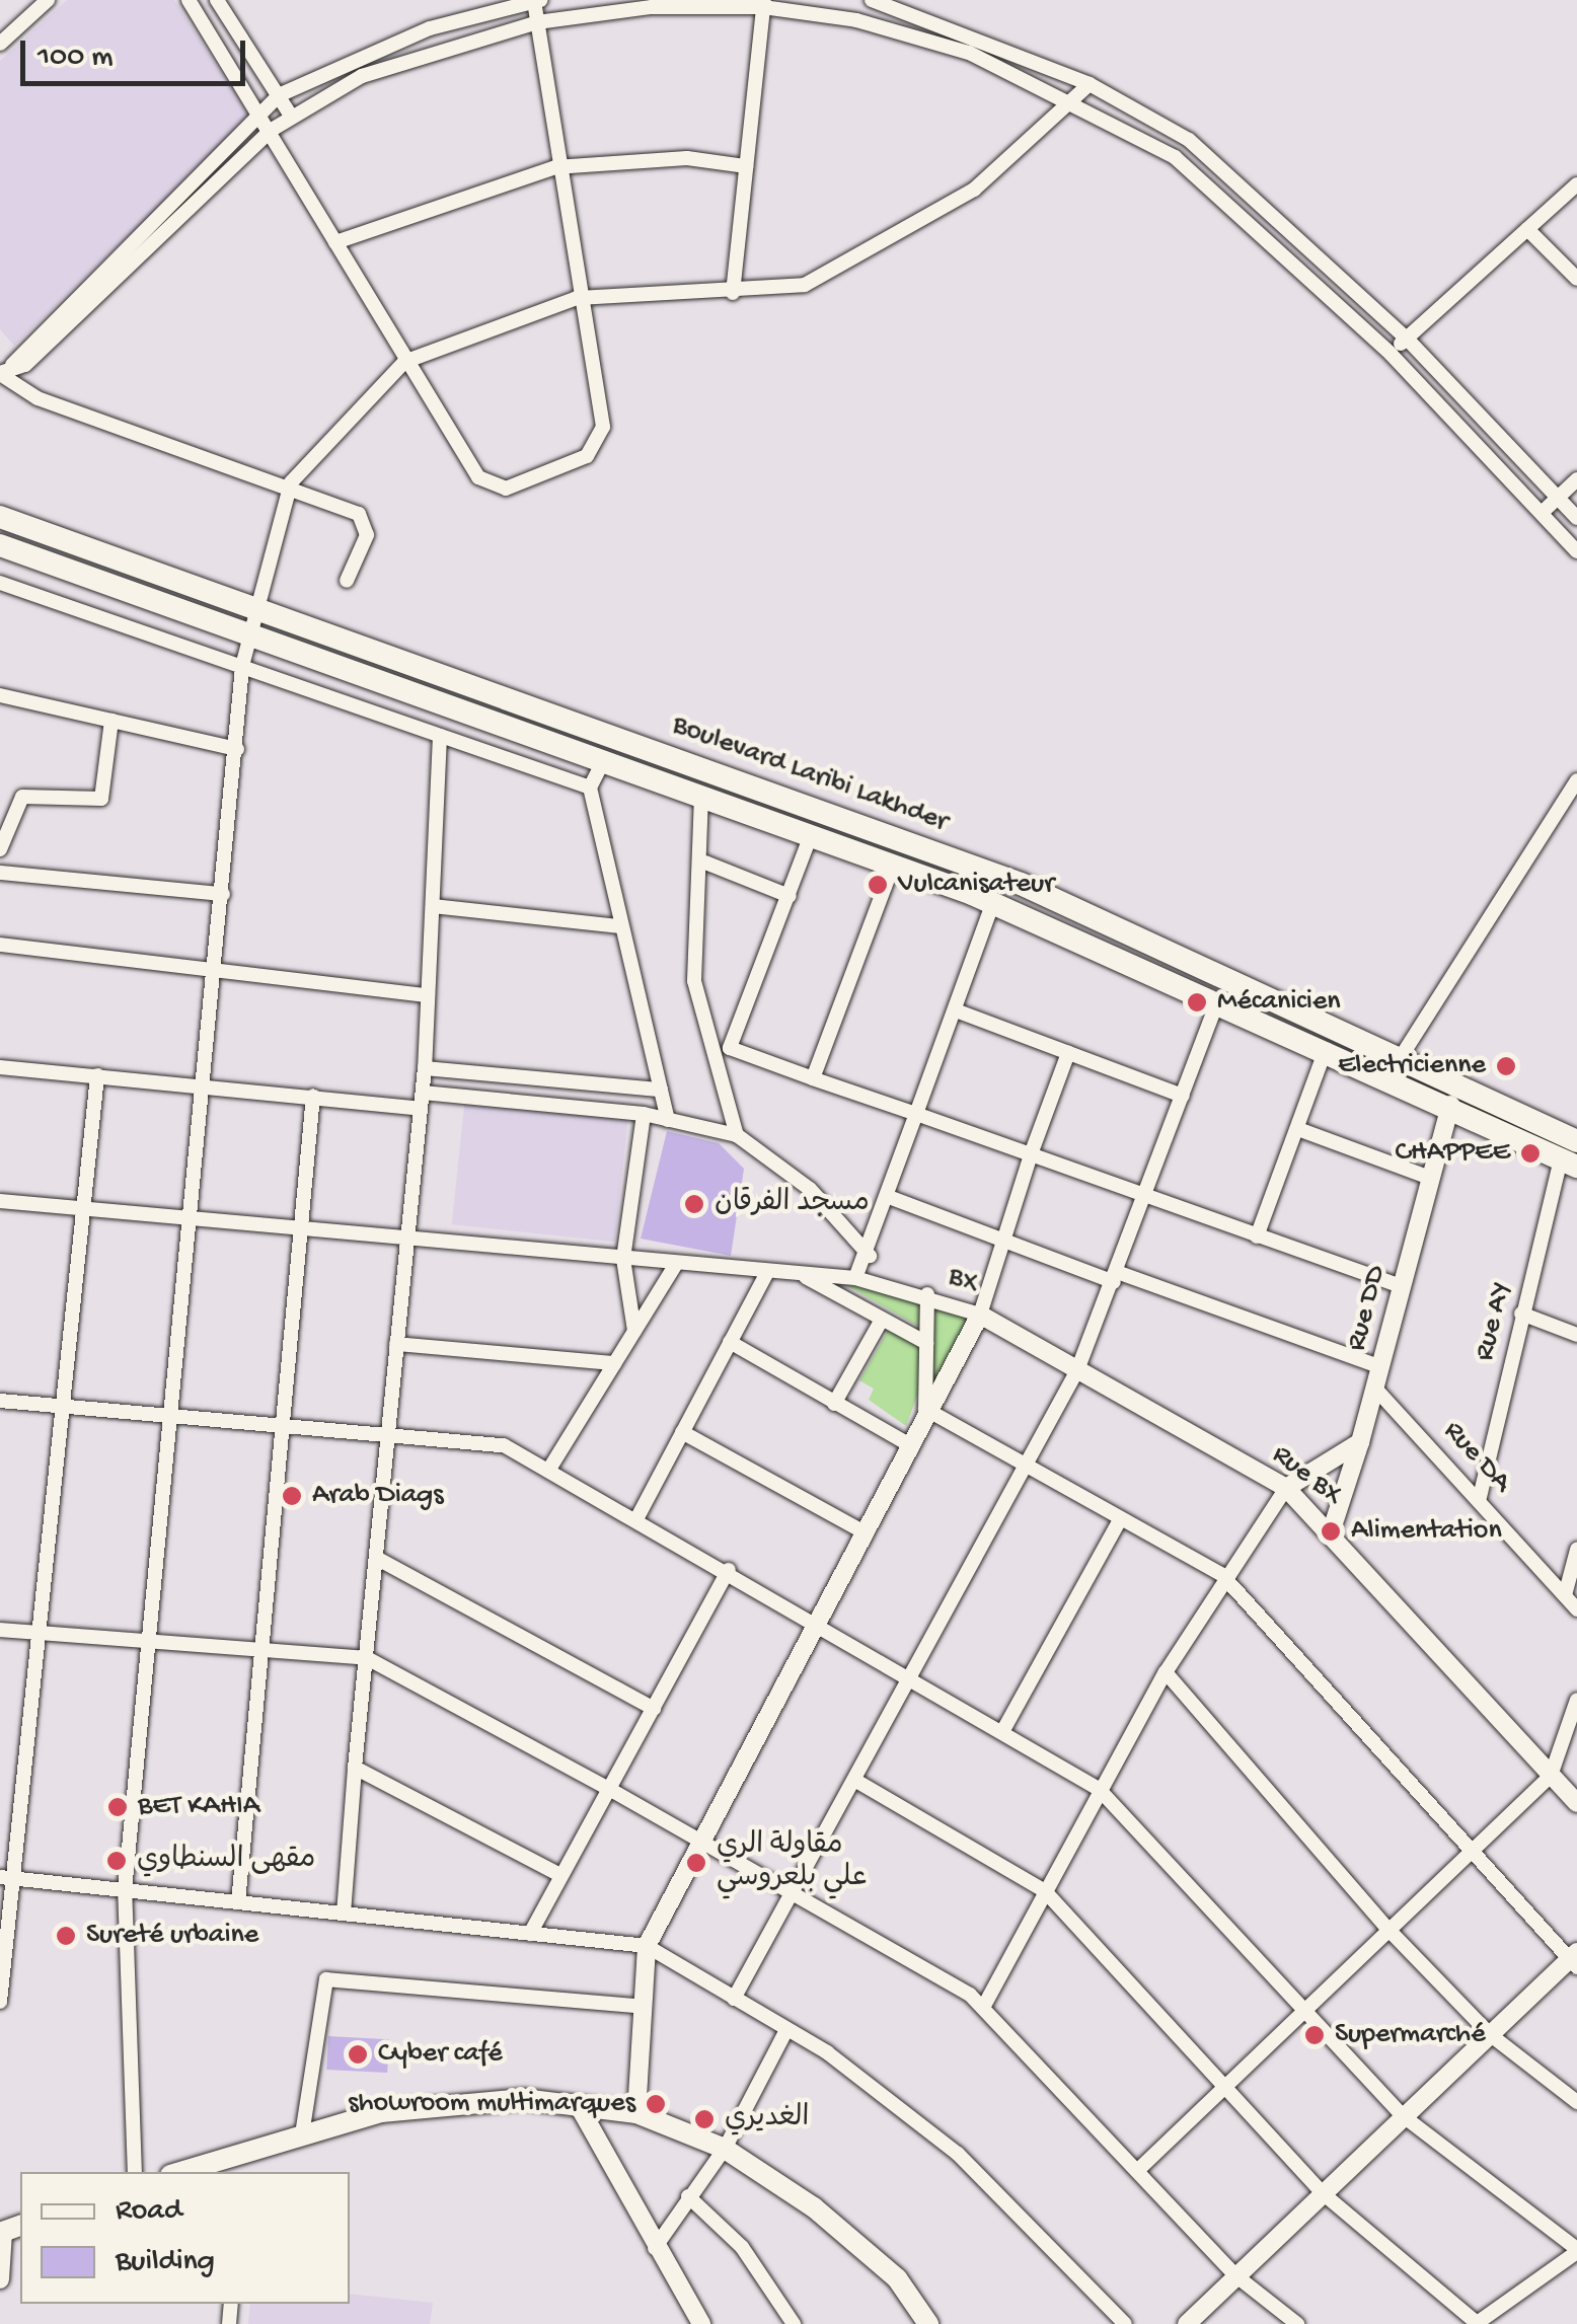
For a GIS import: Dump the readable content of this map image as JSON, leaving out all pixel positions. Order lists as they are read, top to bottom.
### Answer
{
  "streets": {
    "main road": ["Boulevard Laribi Lakhder"],
    "street": [
      "BX",
      "Rue DD",
      "Rue AY",
      "Rue DA",
      "Rue BX"
    ]
  },
  "crossings": [
    ["Boulevard Laribi Lakhder", "Rue DD"],
    ["Boulevard Laribi Lakhder", "Rue AY"],
    ["BX", "Rue BX"],
    ["Rue DD", "Rue DA"],
    ["Rue DD", "Rue BX"],
    ["Rue AY", "Rue DA"]
  ],
  "places": [
    "Vulcanisateur",
    "Mécanicien",
    "Electricienne",
    "CHAPPEE",
    "مسجد الفرقان",
    "Arab Diags",
    "Alimentation",
    "BET KAHIA",
    "مقهى السنطاوي",
    "مقاولة الري علي بلعروسي",
    "Sureté urbaine",
    "Supermarché",
    "Cyber café",
    "showroom multimarques",
    "الغديري"
  ],
  "legend": ["Road", "Building"],
  "scale_bar": "100 m"
}
